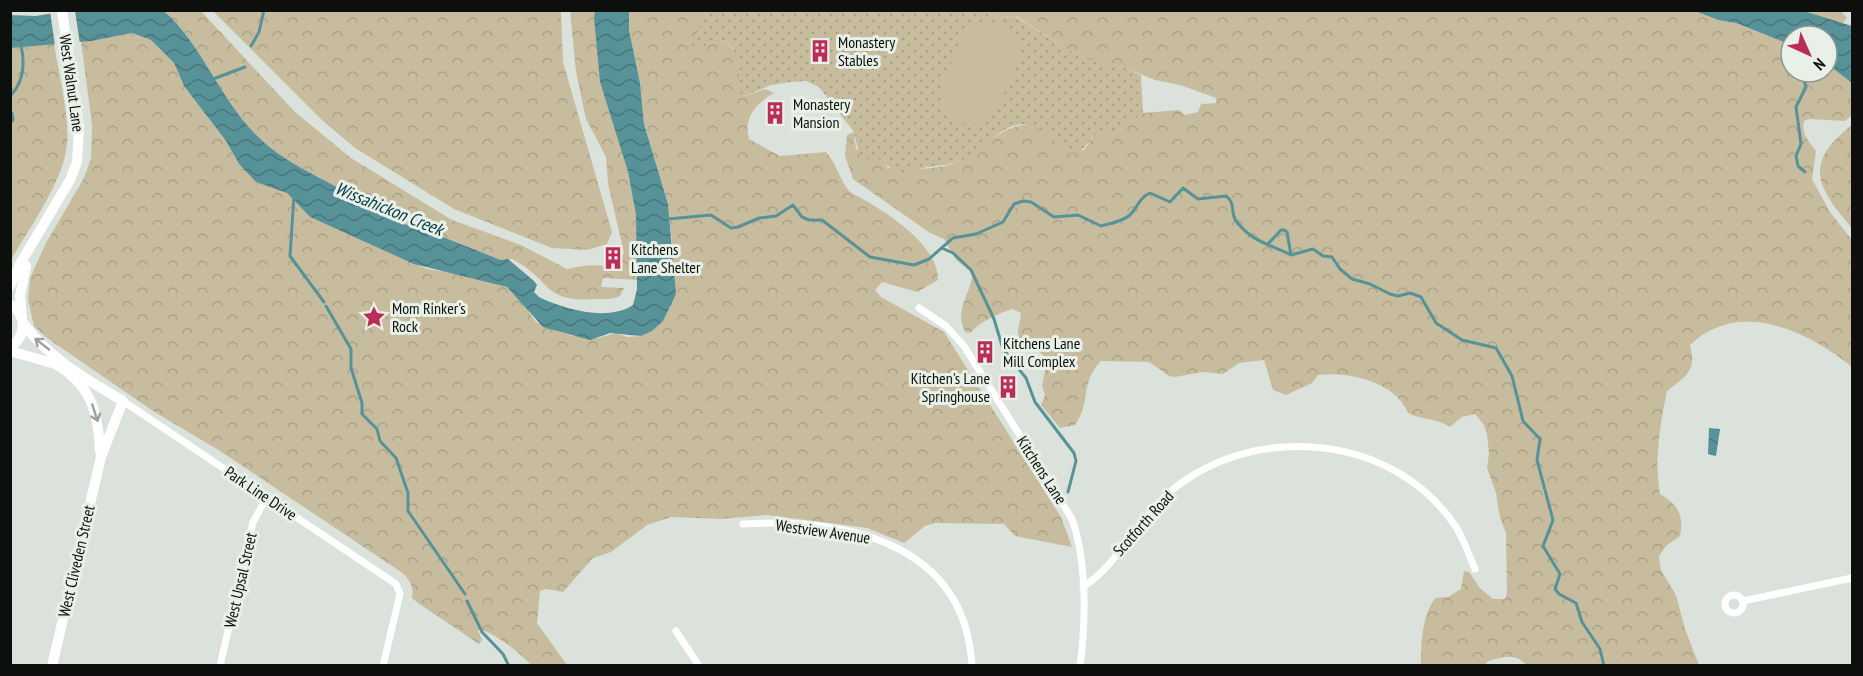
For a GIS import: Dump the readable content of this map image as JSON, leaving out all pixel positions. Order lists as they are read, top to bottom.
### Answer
{
  "streets": {
    "street": [
      "West Walnut Lane",
      "Kitchens Lane",
      "Park Line Drive",
      "Scotforth Road",
      "Westview Avenue",
      "West Cliveden Street",
      "West Upsal Street"
    ]
  },
  "crossings": [
    ["Kitchens Lane", "Scotforth Road"],
    ["Park Line Drive", "West Cliveden Street"],
    ["Park Line Drive", "West Upsal Street"]
  ],
  "water": ["Wissahickon Creek"],
  "places": {
    "building": [
      "Monastery Stables",
      "Monastery Mansion",
      "Kitchens Lane Shelter",
      "Kitchens Lane Mill Complex",
      "Kitchen's Lane Springhouse"
    ],
    "place": ["Mom Rinker's Rock"]
  },
  "north": "bottom right"
}
